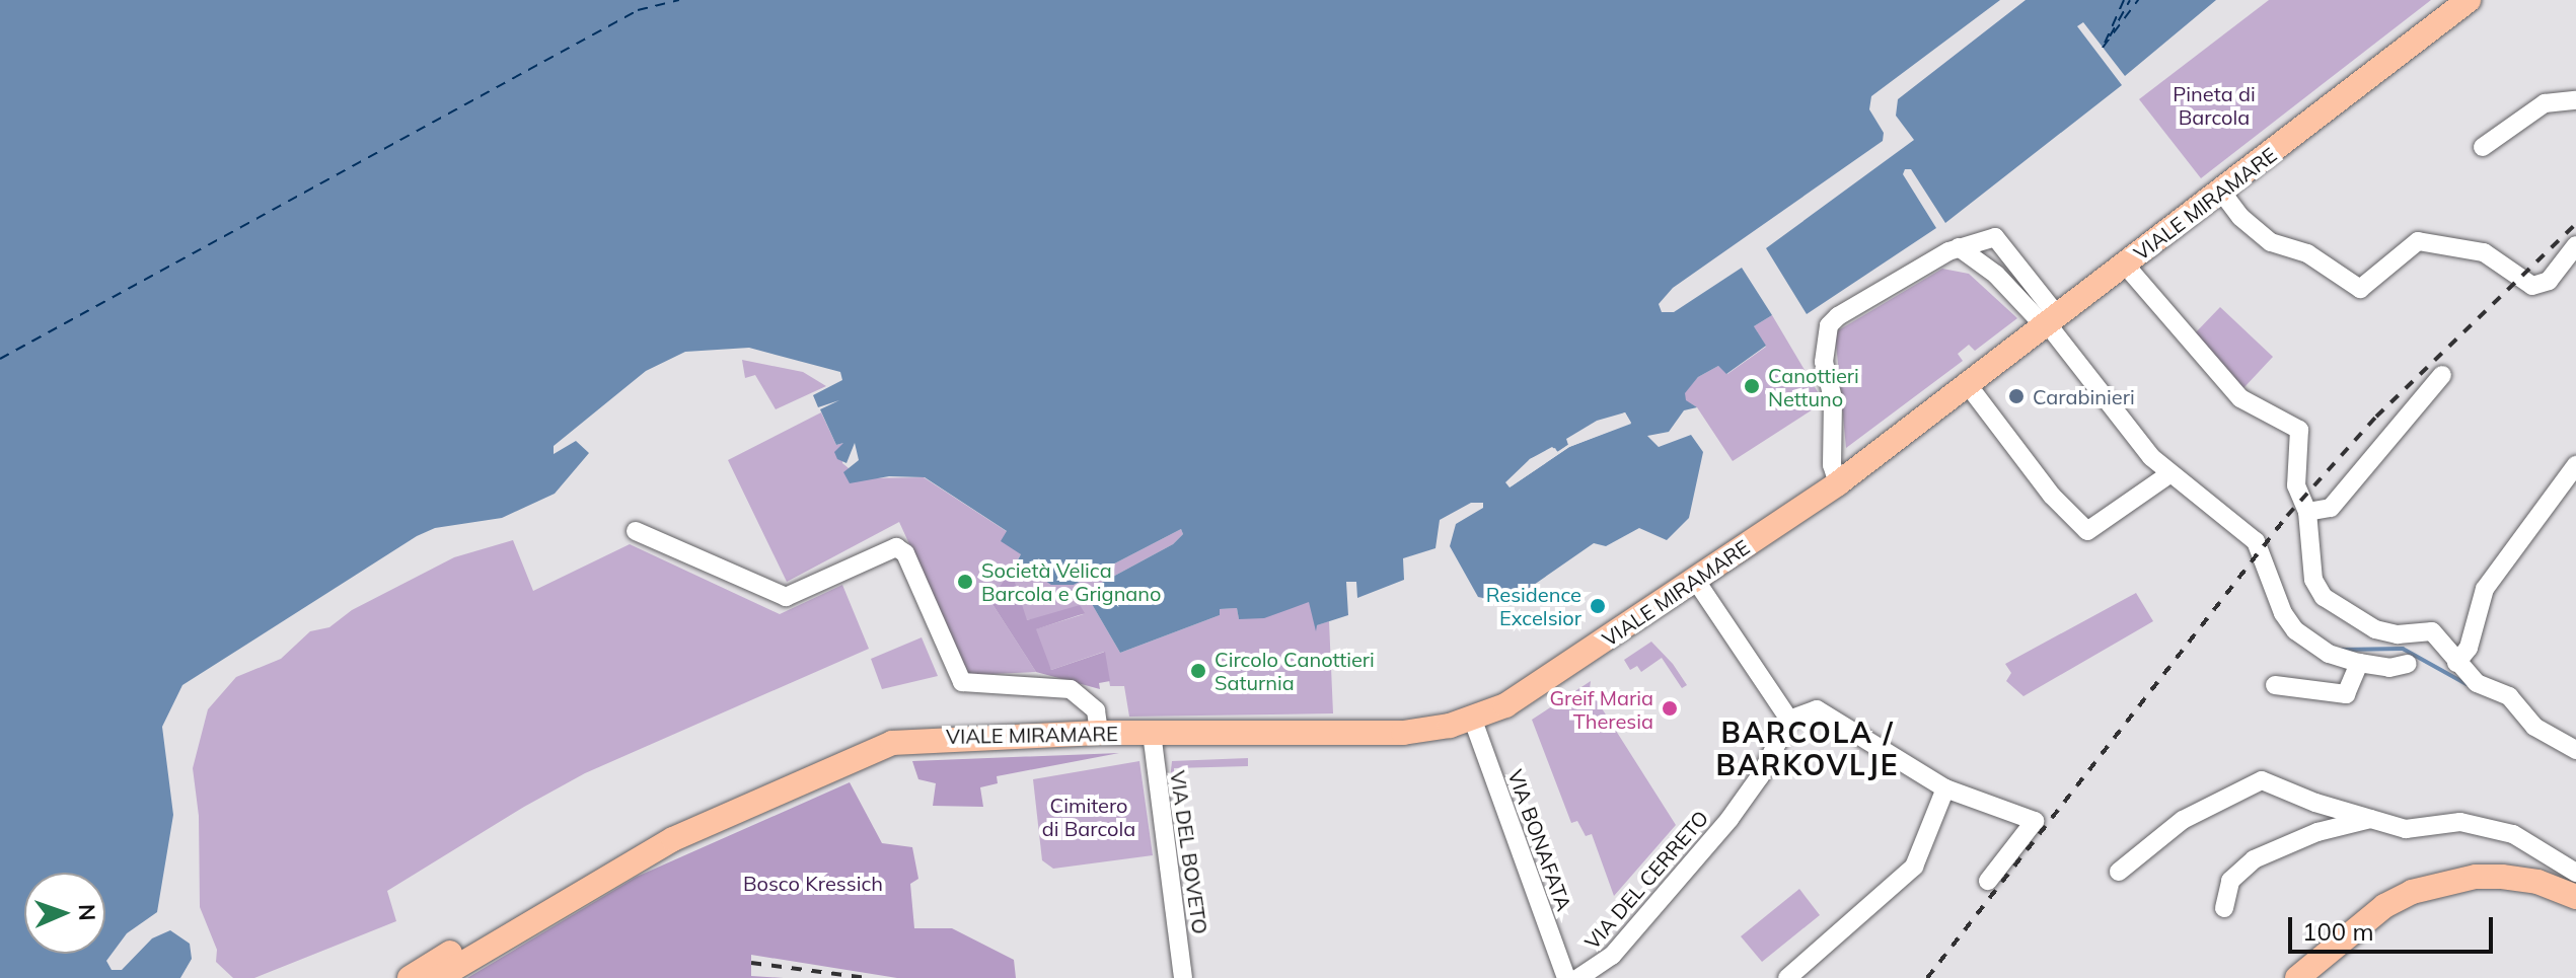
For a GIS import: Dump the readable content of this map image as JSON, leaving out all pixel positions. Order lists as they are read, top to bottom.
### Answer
{
  "streets": {
    "main road": ["VIALE MIRAMARE"],
    "street": ["VIA BONAFATA", "VIA DEL BOVETO", "VIA DEL CERRETO"]
  },
  "crossings": [
    ["VIALE MIRAMARE", "VIA BONAFATA"],
    ["VIALE MIRAMARE", "VIA DEL BOVETO"]
  ],
  "districts": ["BARCOLA / BARKOVLJE"],
  "parks": ["Pineta di Barcola", "Cimitero di Barcola", "Bosco Kressich"],
  "places": [
    "Canottieri Nettuno",
    "Carabinieri",
    "Società Velica Barcola e Grignano",
    "Residence Excelsior",
    "Circolo Canottieri Saturnia",
    "Greif Maria Theresia"
  ],
  "scale_bar": "100 m",
  "north": "right"
}
